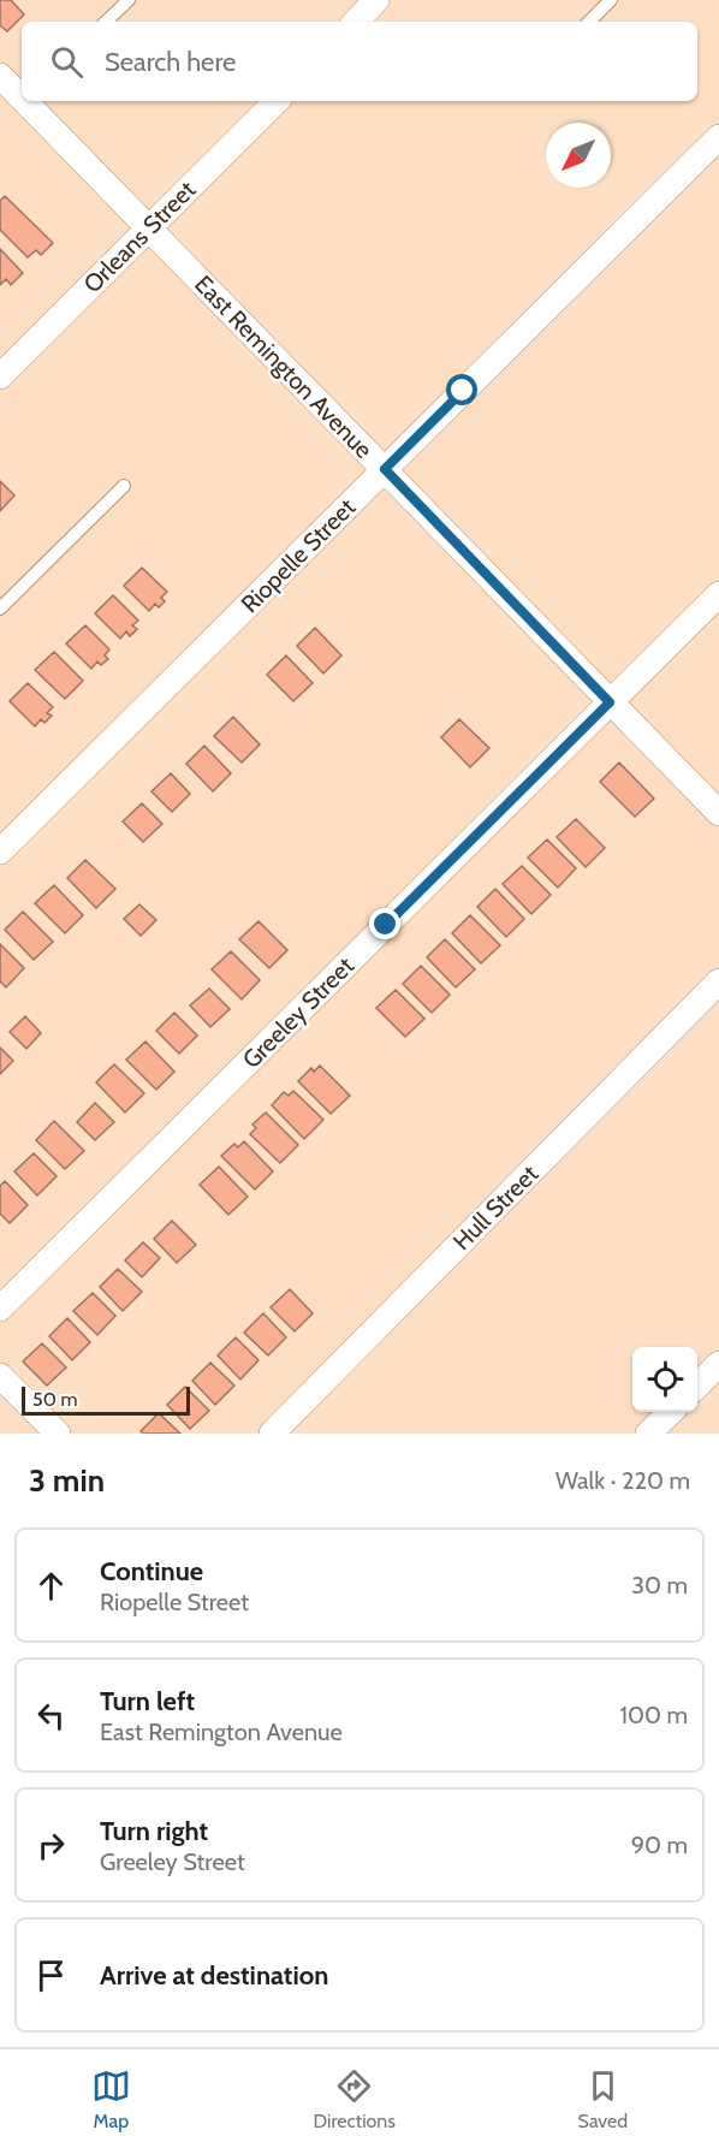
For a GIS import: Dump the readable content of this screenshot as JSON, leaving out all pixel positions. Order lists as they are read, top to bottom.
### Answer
{
  "streets": {
    "street": [
      "Orleans Street",
      "East Remington Avenue",
      "Riopelle Street",
      "Greeley Street",
      "Hull Street"
    ]
  },
  "crossings": [
    ["Orleans Street", "East Remington Avenue"],
    ["East Remington Avenue", "Riopelle Street"],
    ["East Remington Avenue", "Greeley Street"]
  ],
  "scale_bar": "50 m",
  "north": "bottom left",
  "page": {
    "search": "Search here",
    "scale": "50 m",
    "heading": ["3 min", "Walk · 220 m"],
    "list": [
      ["Continue", "Riopelle Street", "30 m"],
      ["Turn left", "East Remington Avenue", "100 m"],
      ["Turn right", "Greeley Street", "90 m"],
      "Arrive at destination"
    ],
    "nav": ["Map", "Directions", "Saved"]
  }
}
